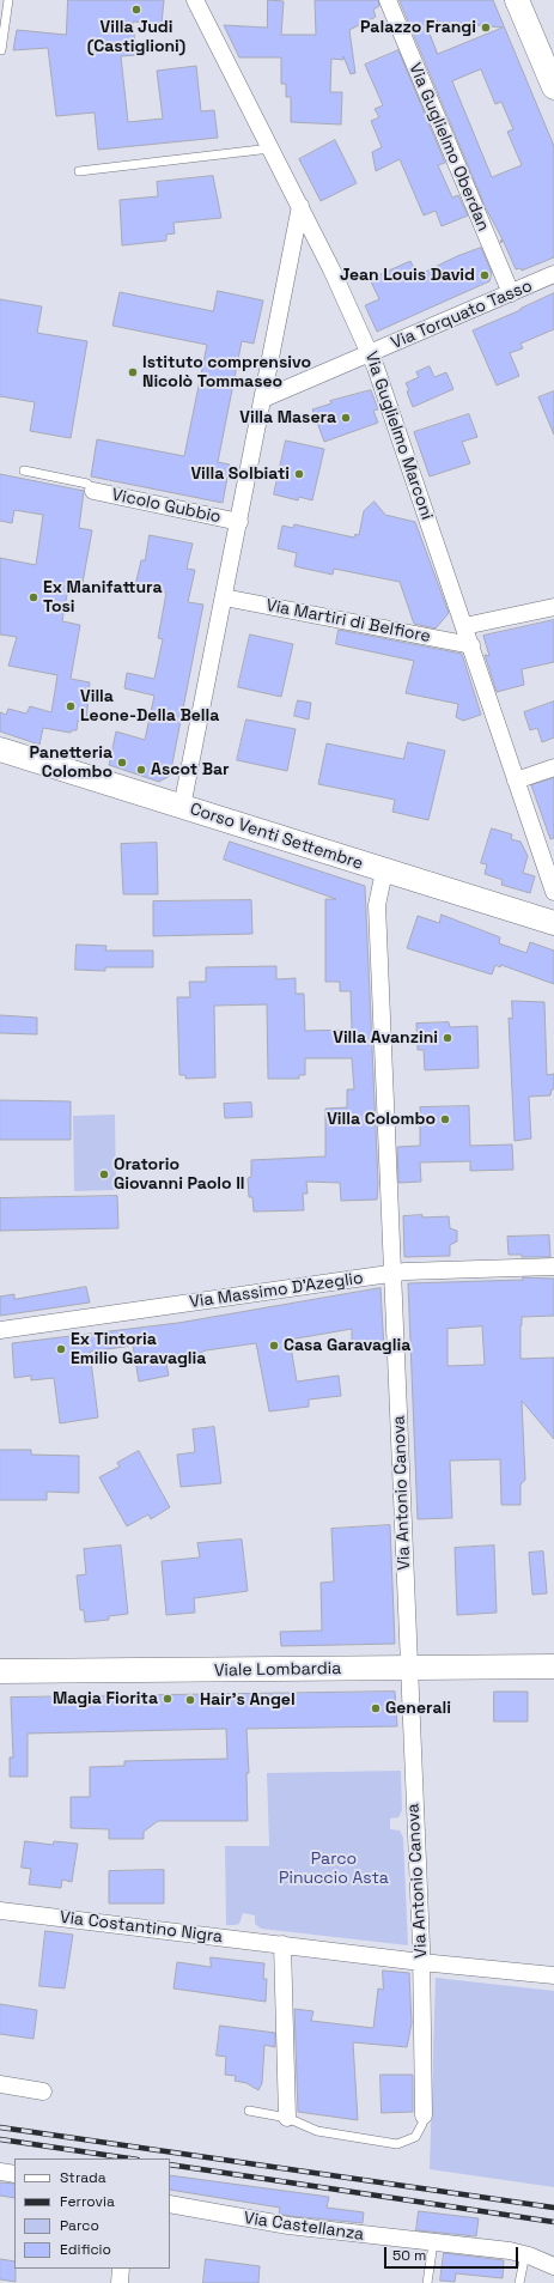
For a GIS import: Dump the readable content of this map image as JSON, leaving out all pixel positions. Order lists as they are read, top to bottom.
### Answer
{
  "streets": {
    "street": [
      "Via Guglielmo Oberdan",
      "Via Torquato Tasso",
      "Via Guglielmo Marconi",
      "Vicolo Gubbio",
      "Via Martiri di Belfiore",
      "Corso Venti Settembre",
      "Via Massimo D'Azeglio",
      "Via Antonio Canova",
      "Viale Lombardia",
      "Via Costantino Nigra",
      "Via Castellanza"
    ]
  },
  "crossings": [
    ["Via Guglielmo Oberdan", "Via Torquato Tasso"],
    ["Via Torquato Tasso", "Via Guglielmo Marconi"],
    ["Via Guglielmo Marconi", "Via Martiri di Belfiore"],
    ["Corso Venti Settembre", "Via Antonio Canova"],
    ["Via Massimo D'Azeglio", "Via Antonio Canova"],
    ["Via Antonio Canova", "Viale Lombardia"],
    ["Via Antonio Canova", "Via Costantino Nigra"]
  ],
  "parks": ["Parco Pinuccio Asta"],
  "places": [
    "Villa Judi (Castiglioni)",
    "Palazzo Frangi",
    "Jean Louis David",
    "Istituto comprensivo Nicolò Tommaseo",
    "Villa Masera",
    "Villa Solbiati",
    "Ex Manifattura Tosi",
    "Villa Leone-Della Bella",
    "Panetteria Colombo",
    "Ascot Bar",
    "Villa Avanzini",
    "Villa Colombo",
    "Oratorio Giovanni Paolo II",
    "Casa Garavaglia",
    "Ex Tintoria Emilio Garavaglia",
    "Magia Fiorita",
    "Hair's Angel",
    "Generali"
  ],
  "legend": [
    "Strada",
    "Ferrovia",
    "Parco",
    "Edificio"
  ],
  "scale_bar": "50 m"
}
